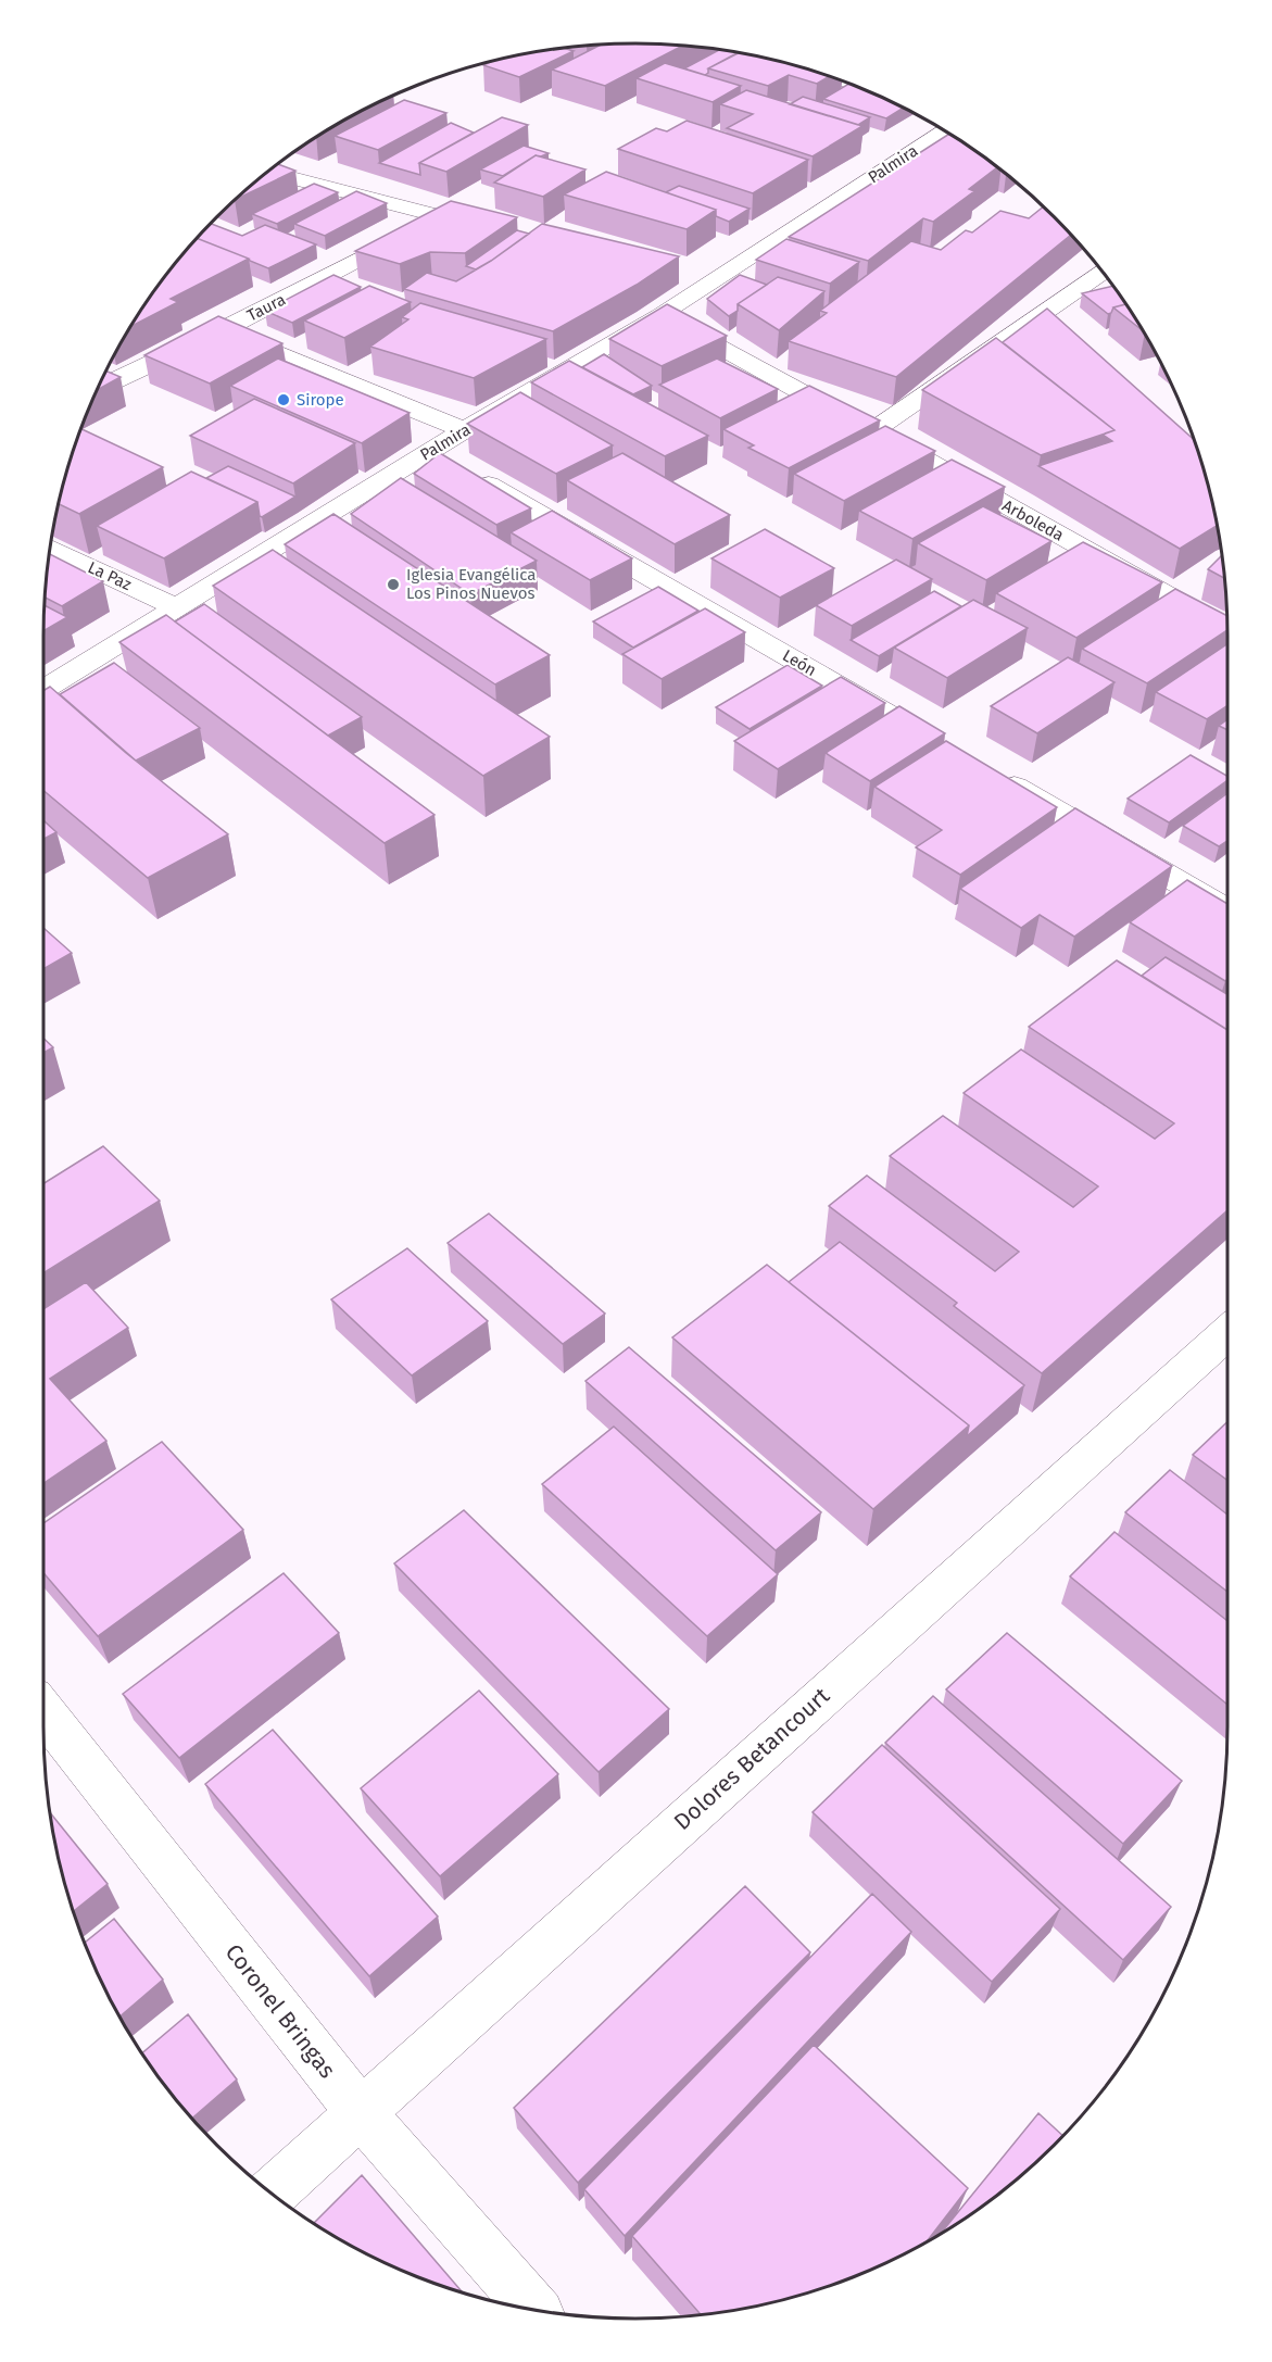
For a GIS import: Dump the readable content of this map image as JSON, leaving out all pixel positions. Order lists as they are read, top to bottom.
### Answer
{
  "streets": {
    "street": [
      "Palmira",
      "Taura",
      "Arboleda",
      "La Paz",
      "León",
      "Dolores Betancourt",
      "Coronel Bringas"
    ]
  },
  "crossings": [
    ["Palmira", "Taura"],
    ["Palmira", "Arboleda"],
    ["Palmira", "La Paz"],
    ["Palmira", "León"],
    ["Dolores Betancourt", "Coronel Bringas"]
  ],
  "places": ["Sirope", "Iglesia Evangélica Los Pinos Nuevos"]
}
